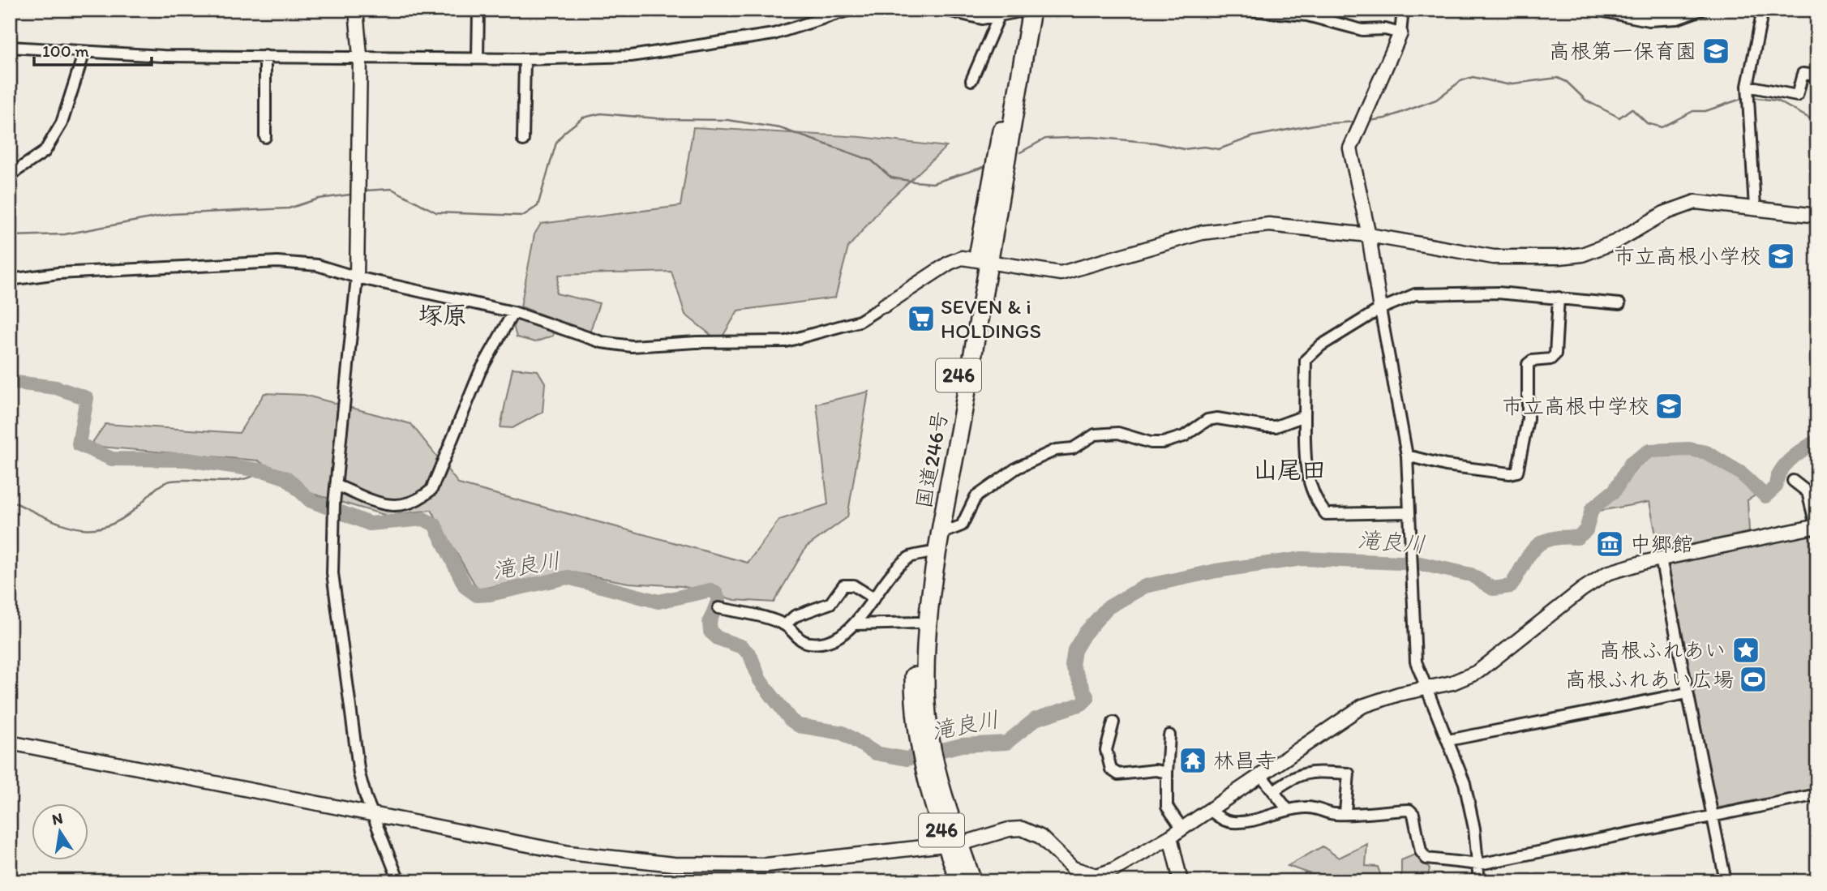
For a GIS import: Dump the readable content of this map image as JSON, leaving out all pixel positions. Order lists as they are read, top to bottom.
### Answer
{
  "streets": {
    "highway": ["246", "国道246号"]
  },
  "districts": ["塚原", "山尾田"],
  "water": ["滝良川"],
  "places": {
    "school or university": ["高根第一保育園", "市立高根小学校", "市立高根中学校"],
    "supermarket": ["SEVEN & i HOLDINGS"],
    "museum": ["中郷館"],
    "place": ["高根ふれあい"],
    "sports": ["高根ふれあい広場"],
    "temple": ["林昌寺"]
  },
  "scale_bar": "100 m",
  "north": "top"
}
